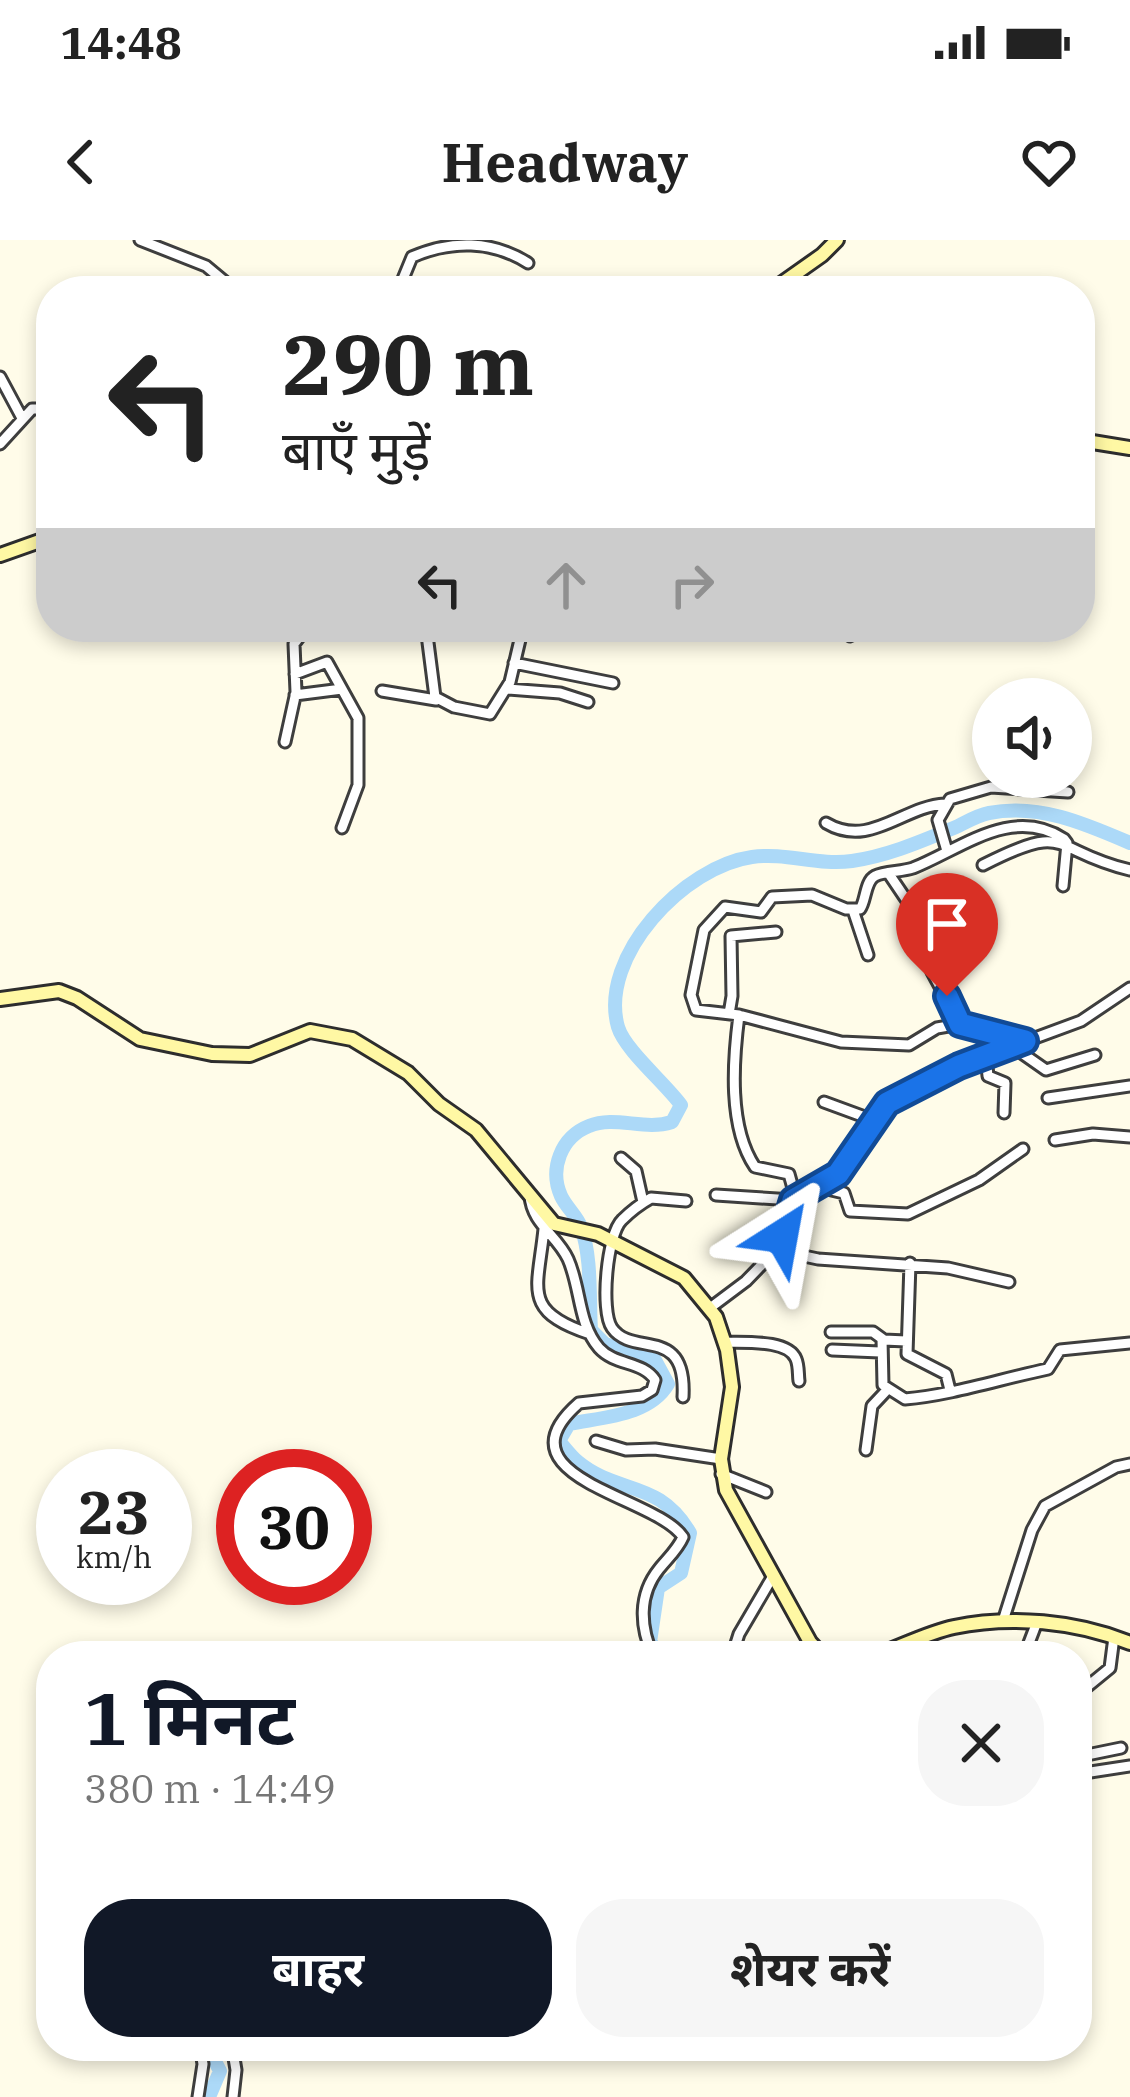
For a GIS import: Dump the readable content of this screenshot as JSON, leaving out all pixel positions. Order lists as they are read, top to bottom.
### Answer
{
  "page": {
    "status": "14:48",
    "header": "Headway",
    "turn": ["290 m", "बाएँ मुड़ें"],
    "speed": "23 km/h",
    "limit": "30",
    "heading": ["1 मिनट", "380 m · 14:49"],
    "buttons": ["बाहर", "शेयर करें"]
  }
}
